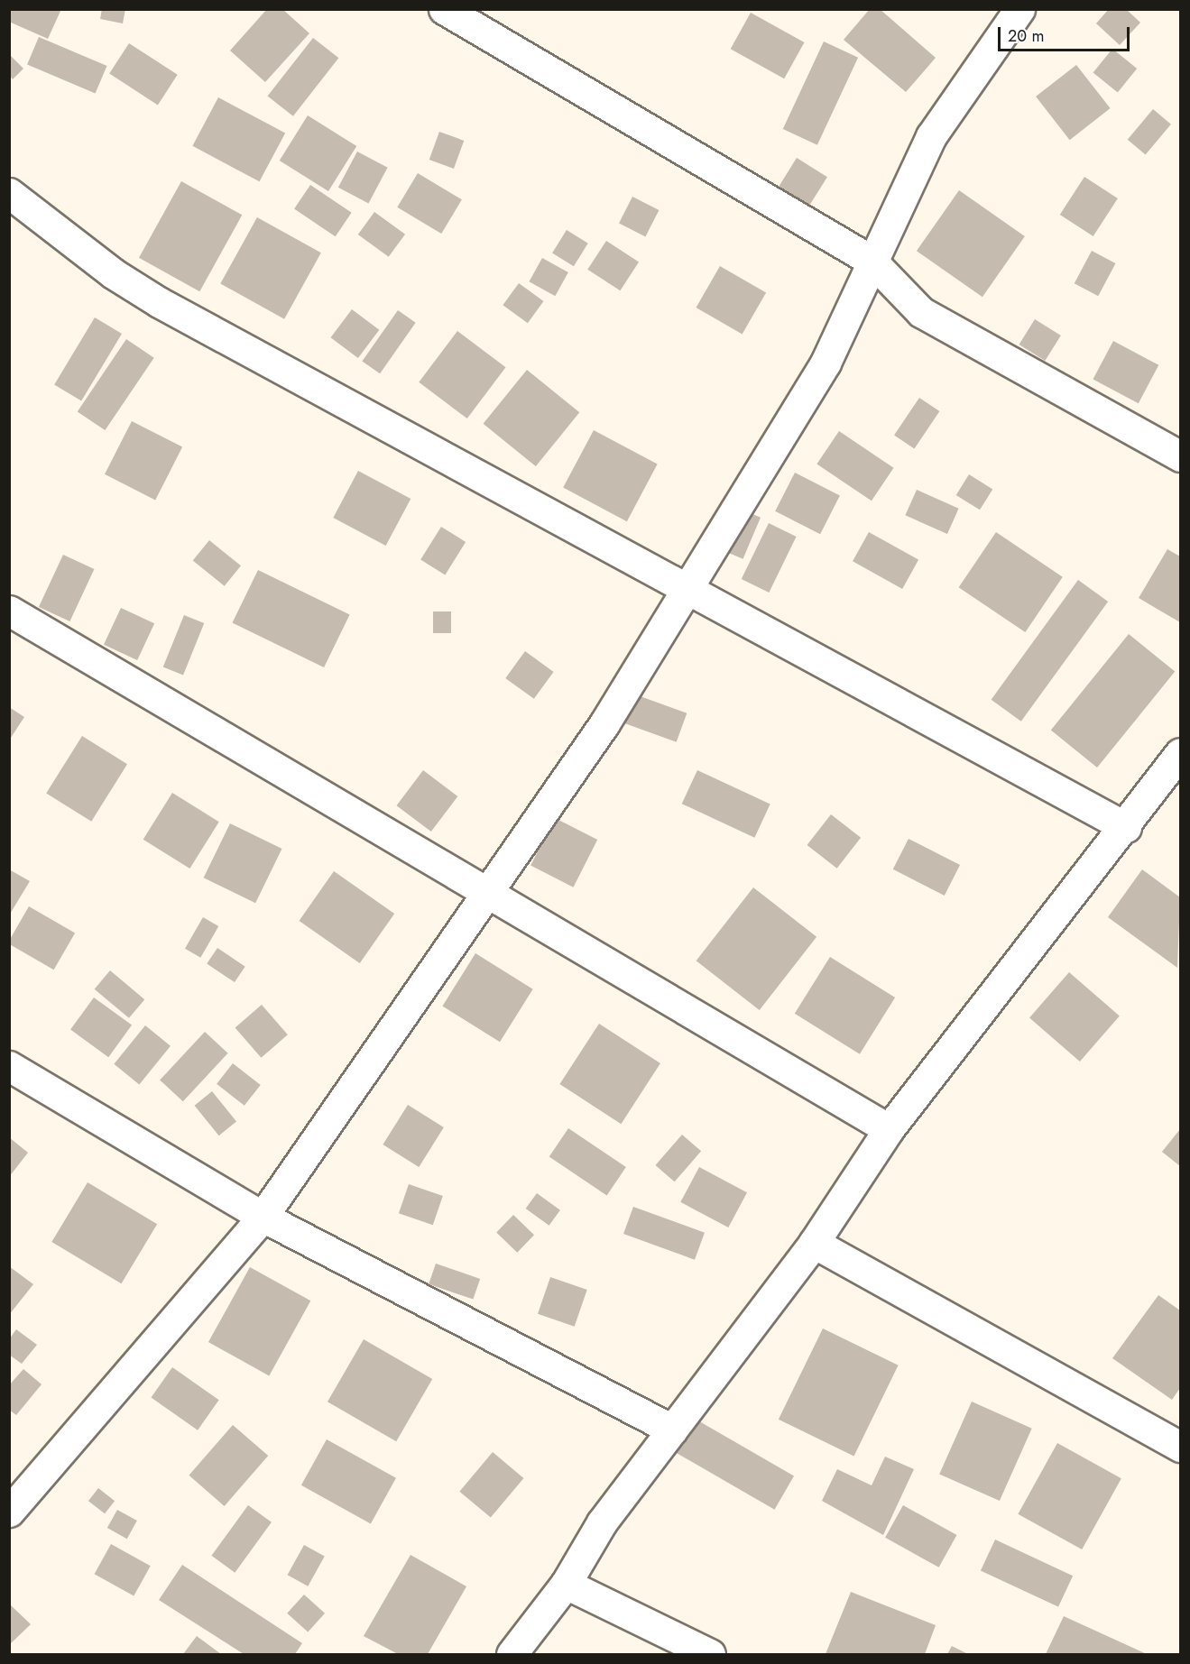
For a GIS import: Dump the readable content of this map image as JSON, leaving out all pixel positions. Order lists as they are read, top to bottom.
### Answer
{
  "scale_bar": "20 m"
}
